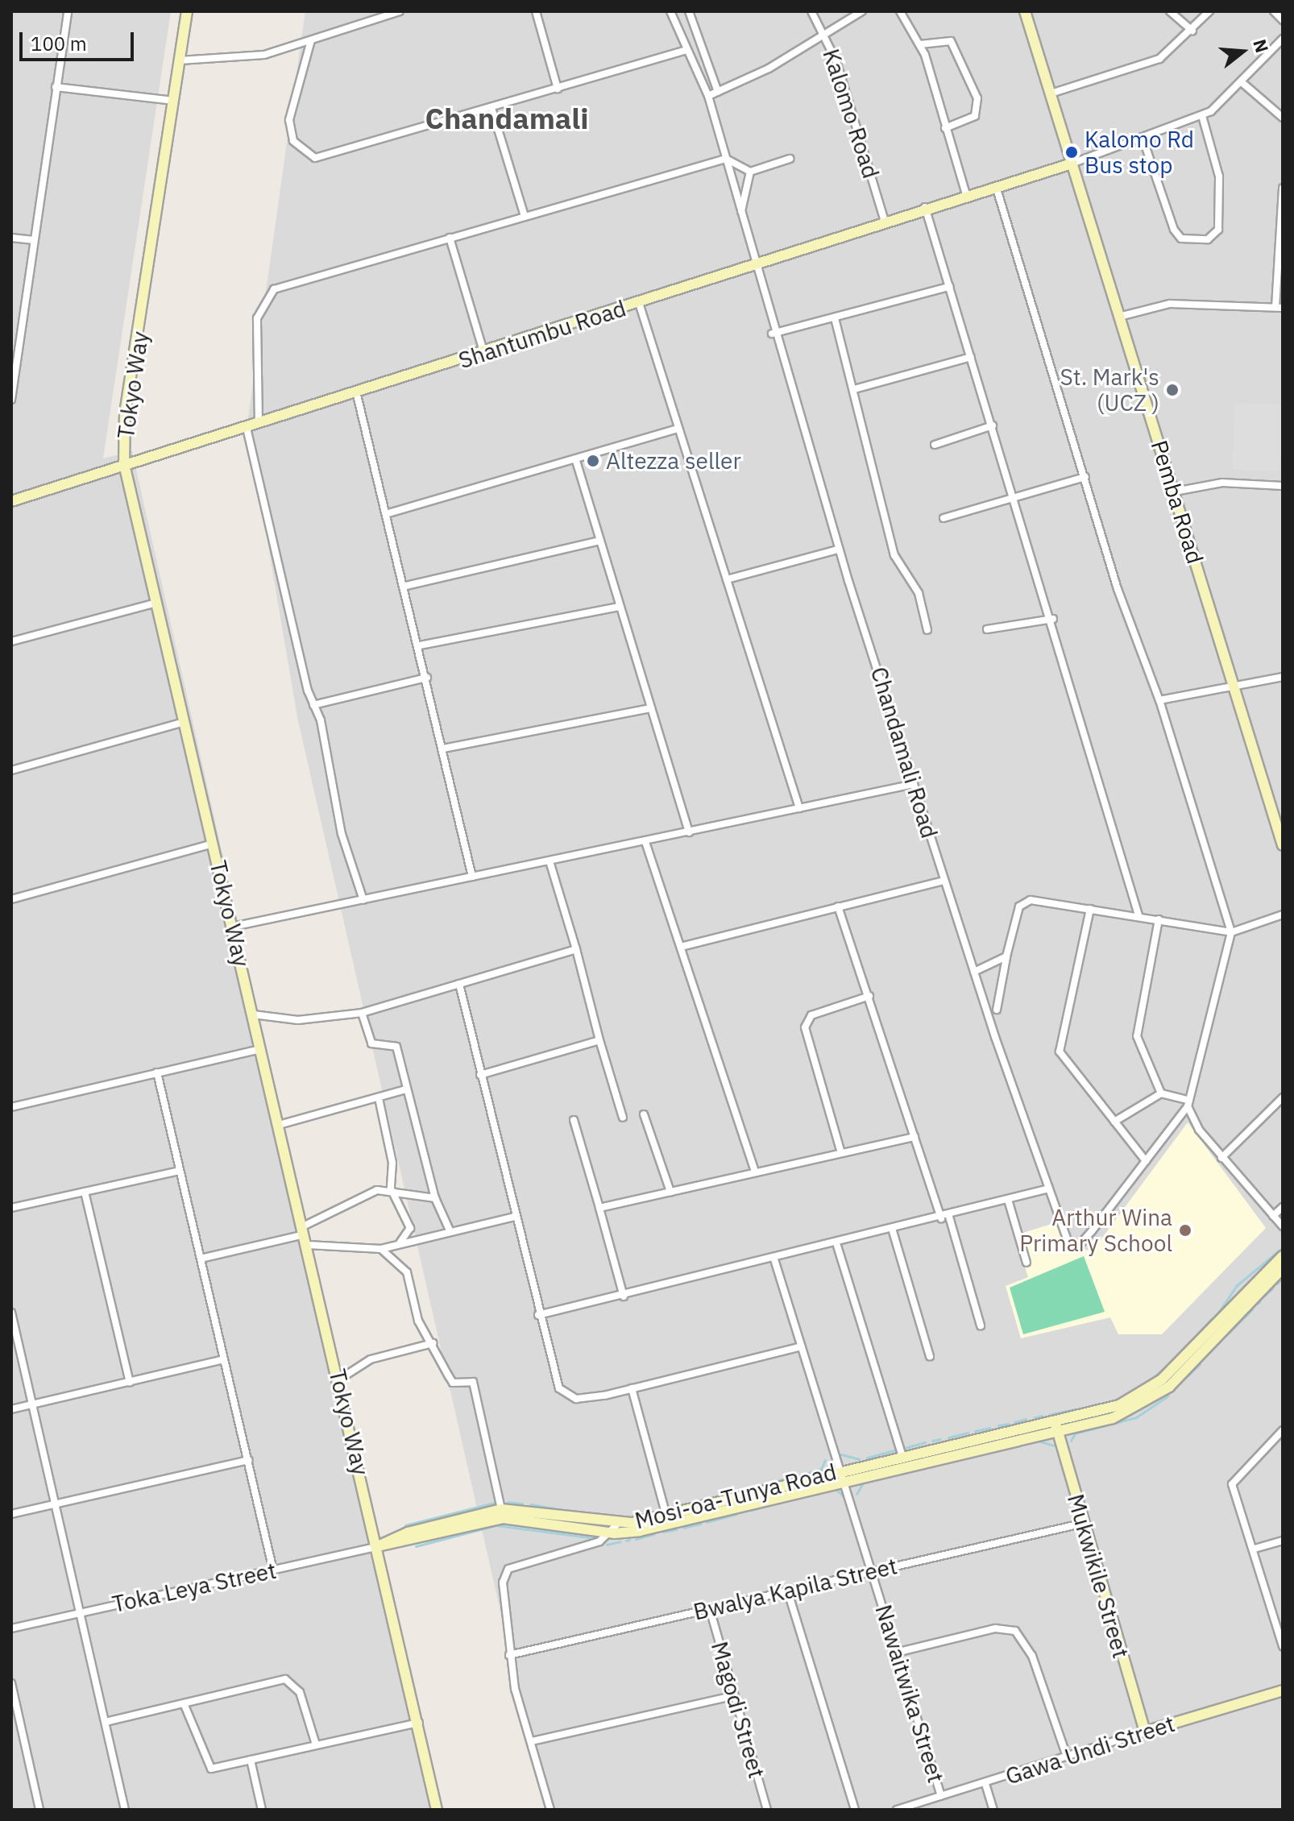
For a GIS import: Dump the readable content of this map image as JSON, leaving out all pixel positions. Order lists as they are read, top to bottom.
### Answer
{
  "streets": {
    "main road": [
      "Shantumbu Road",
      "Tokyo Way",
      "Pemba Road",
      "Mosi-oa-Tunya Road",
      "Mukwikile Street",
      "Gawa Undi Street"
    ],
    "street": [
      "Kalomo Road",
      "Chandamali Road",
      "Toka Leya Street",
      "Bwalya Kapila Street",
      "Nawaitwika Street",
      "Magodi Street"
    ]
  },
  "crossings": [
    ["Kalomo Road", "Shantumbu Road"],
    ["Shantumbu Road", "Tokyo Way"],
    ["Shantumbu Road", "Pemba Road"],
    ["Shantumbu Road", "Chandamali Road"],
    ["Tokyo Way", "Mosi-oa-Tunya Road"],
    ["Tokyo Way", "Toka Leya Street"],
    ["Mosi-oa-Tunya Road", "Mukwikile Street"],
    ["Mosi-oa-Tunya Road", "Toka Leya Street"],
    ["Mosi-oa-Tunya Road", "Nawaitwika Street"],
    ["Mukwikile Street", "Bwalya Kapila Street"],
    ["Mukwikile Street", "Gawa Undi Street"],
    ["Bwalya Kapila Street", "Nawaitwika Street"],
    ["Bwalya Kapila Street", "Magodi Street"],
    ["Nawaitwika Street", "Gawa Undi Street"]
  ],
  "districts": ["Chandamali"],
  "places": [
    "Kalomo Rd Bus stop",
    "St. Mark's (UCZ )",
    "Altezza seller",
    "Arthur Wina Primary School"
  ],
  "scale_bar": "100 m",
  "north": "right"
}
